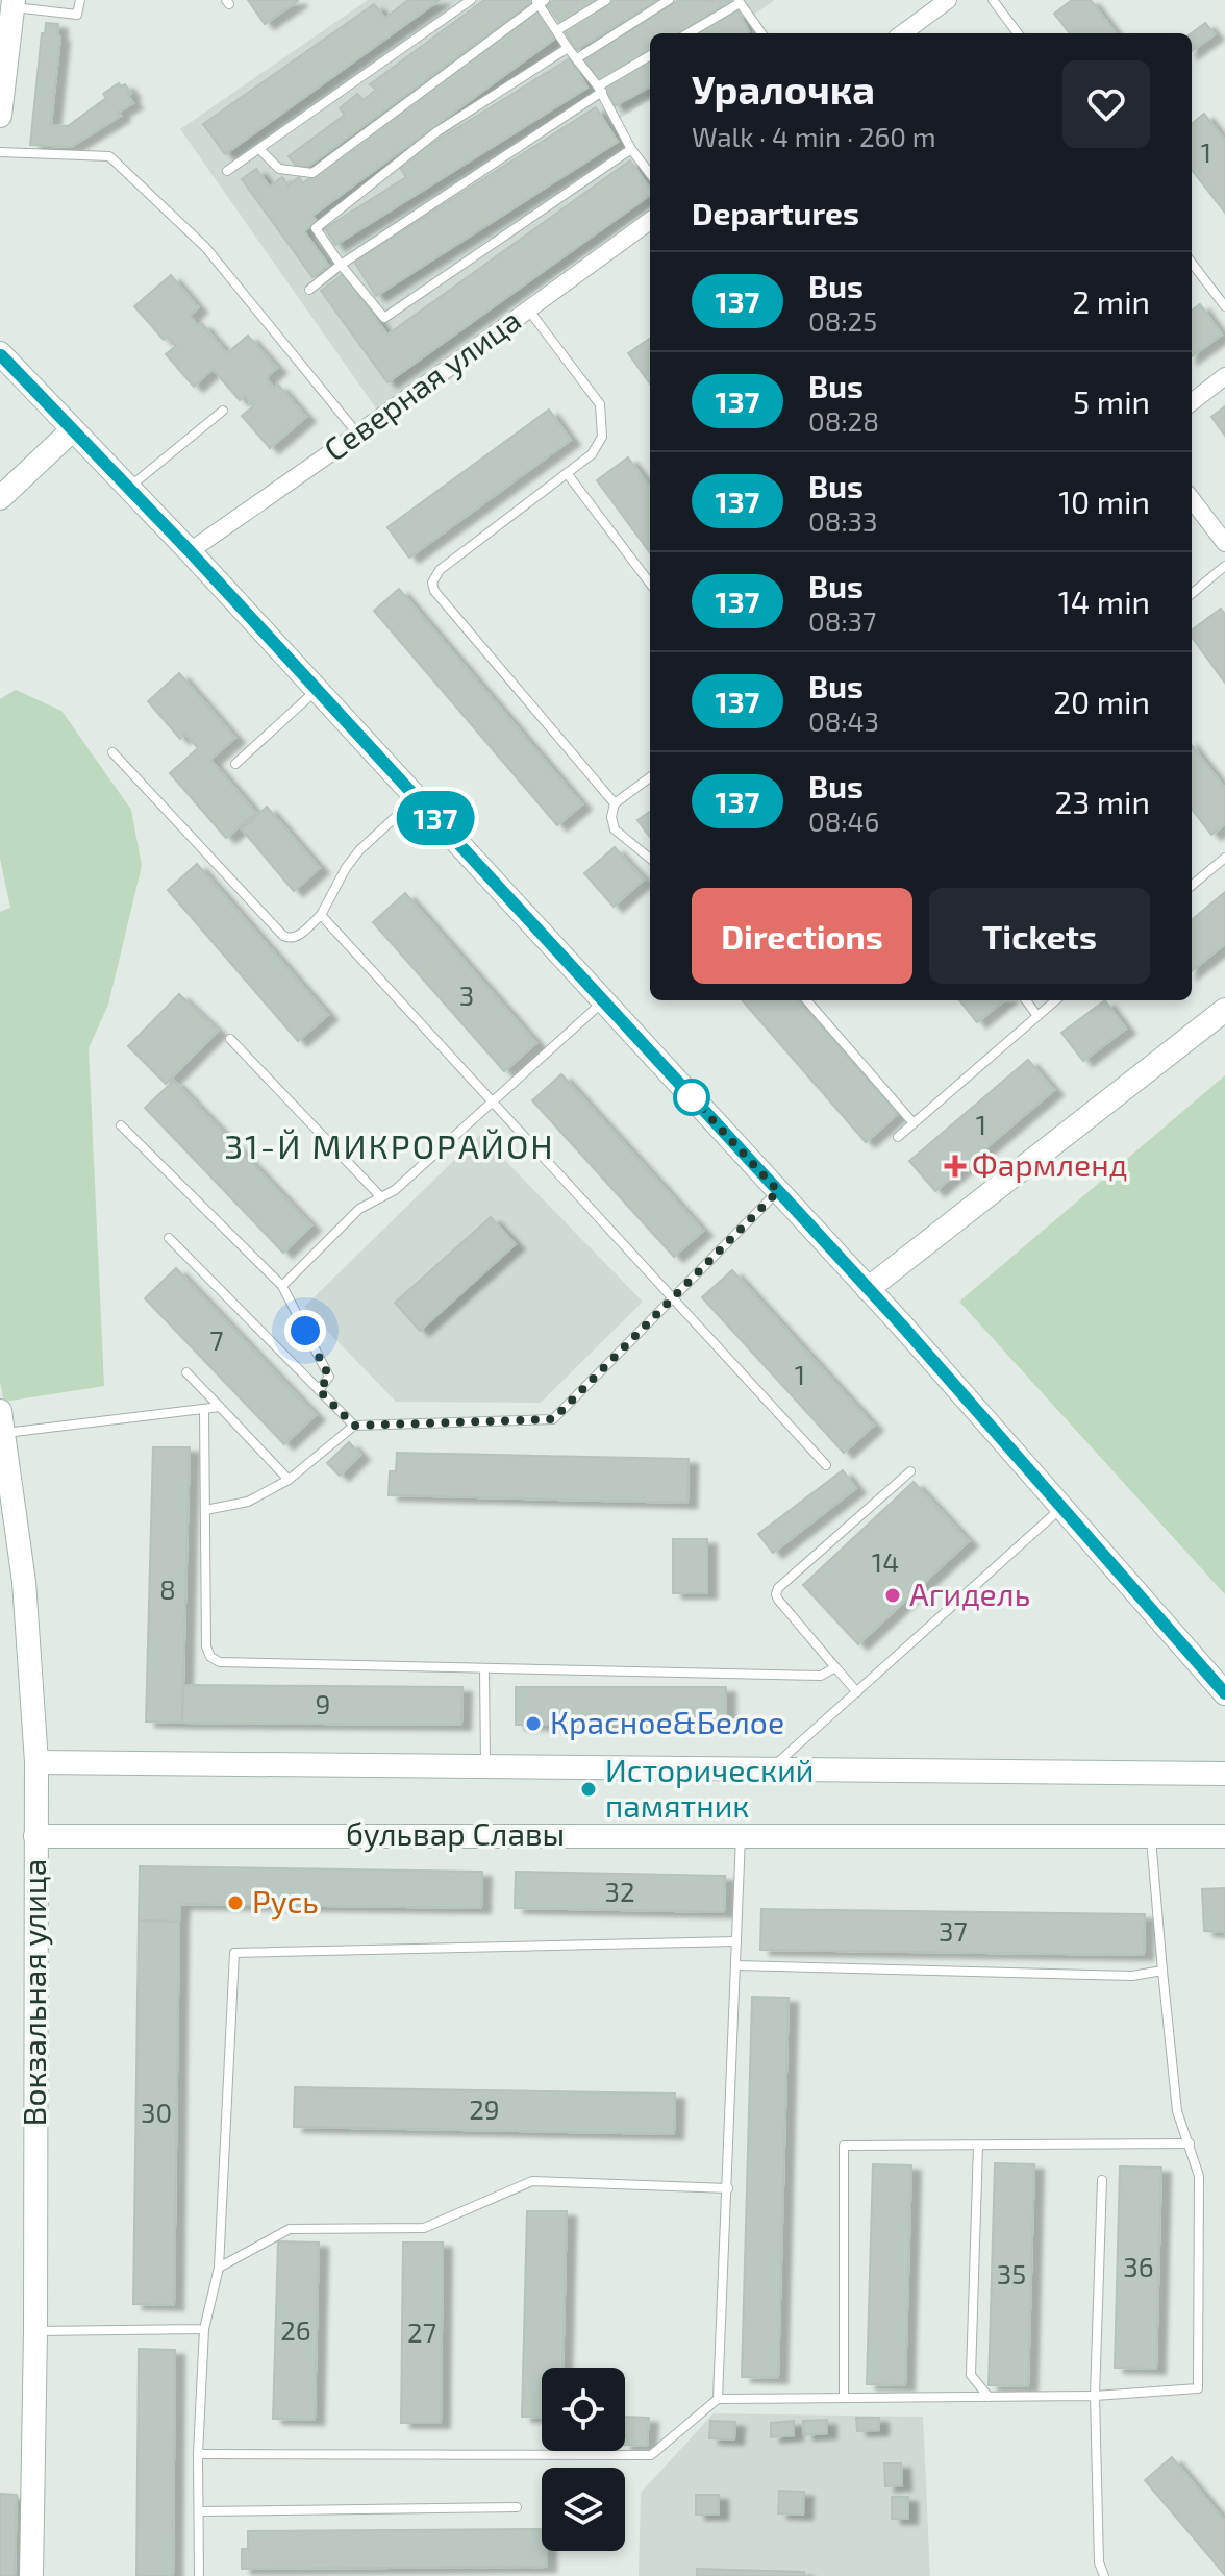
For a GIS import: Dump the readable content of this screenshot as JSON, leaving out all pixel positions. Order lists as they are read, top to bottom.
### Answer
{
  "streets": {
    "street": ["Северная улица", "бульвар Славы", "Вокзальная улица"]
  },
  "crossings": [
    ["бульвар Славы", "Вокзальная улица"]
  ],
  "districts": ["31-Й МИКРОРАЙОН"],
  "places": {
    "health": ["Фармленд"],
    "other": [
      "Агидель",
      "Красное&Белое",
      "Исторический памятник",
      "Русь"
    ]
  },
  "lines": ["bus line 137"],
  "house_numbers": [
    "1",
    "3",
    "1",
    "7",
    "1",
    "14",
    "8",
    "9",
    "32",
    "37",
    "29",
    "30",
    "36",
    "35",
    "26",
    "27"
  ],
  "page": {
    "on_map": "137",
    "heading": [
      ["Уралочка", "Walk · 4 min · 260 m"],
      "Departures"
    ],
    "list": [
      {
        "mark": "137",
        "name": "Bus",
        "note": "08:25",
        "value": "2 min"
      },
      {
        "mark": "137",
        "name": "Bus",
        "note": "08:28",
        "value": "5 min"
      },
      {
        "mark": "137",
        "name": "Bus",
        "note": "08:33",
        "value": "10 min"
      },
      {
        "mark": "137",
        "name": "Bus",
        "note": "08:37",
        "value": "14 min"
      },
      {
        "mark": "137",
        "name": "Bus",
        "note": "08:43",
        "value": "20 min"
      },
      {
        "mark": "137",
        "name": "Bus",
        "note": "08:46",
        "value": "23 min"
      }
    ],
    "buttons": ["Directions", "Tickets"]
  }
}
